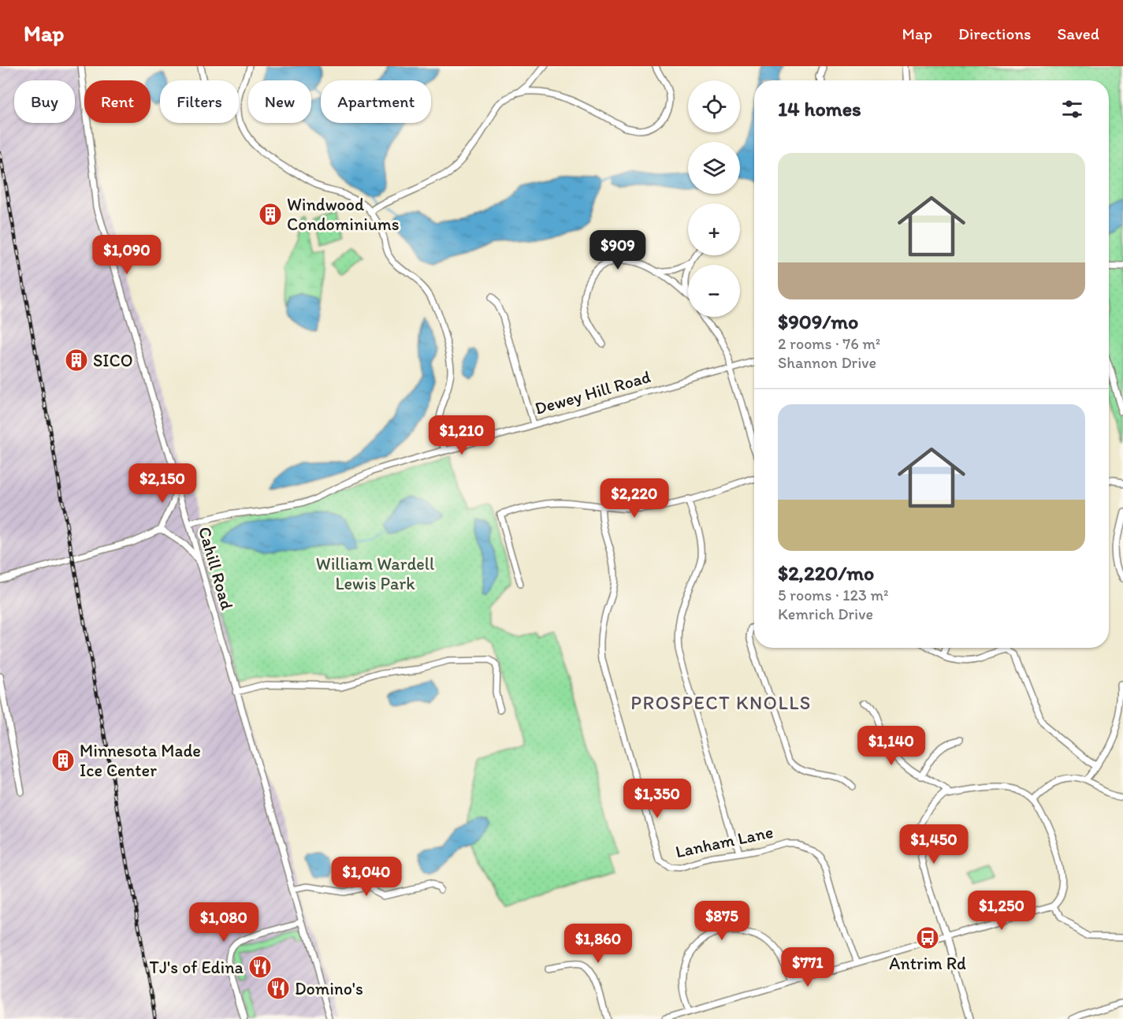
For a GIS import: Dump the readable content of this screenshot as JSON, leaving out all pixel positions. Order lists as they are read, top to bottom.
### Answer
{
  "streets": {
    "street": ["Dewey Hill Road", "Cahill Road", "Lanham Lane"]
  },
  "crossings": [
    ["Dewey Hill Road", "Cahill Road"]
  ],
  "districts": ["PROSPECT KNOLLS"],
  "parks": ["William Wardell Lewis Park"],
  "places": {
    "building": ["Windwood Condominiums", "SICO", "Minnesota Made Ice Center"],
    "bus stop": ["Antrim Rd"],
    "restaurant": ["TJ's of Edina", "Domino's"]
  },
  "page": {
    "header": "Map",
    "nav": ["Map", "Directions", "Saved"],
    "map_buttons": ["+", "−"],
    "chip": [
      "Buy",
      "Rent",
      "Filters",
      "New",
      "Apartment"
    ],
    "heading": "14 homes",
    "list": [
      {
        "name": "$909/mo",
        "note": "2 rooms · 76 m² · Shannon Drive"
      },
      {
        "name": "$2,220/mo",
        "note": "5 rooms · 123 m² · Kemrich Drive"
      }
    ],
    "price": [
      "$909",
      "$1,090",
      "$1,210",
      "$2,150",
      "$2,220",
      "$1,140",
      "$1,350",
      "$1,450",
      "$1,040",
      "$1,250",
      "$875",
      "$1,080",
      "$1,860",
      "$771"
    ]
  }
}
